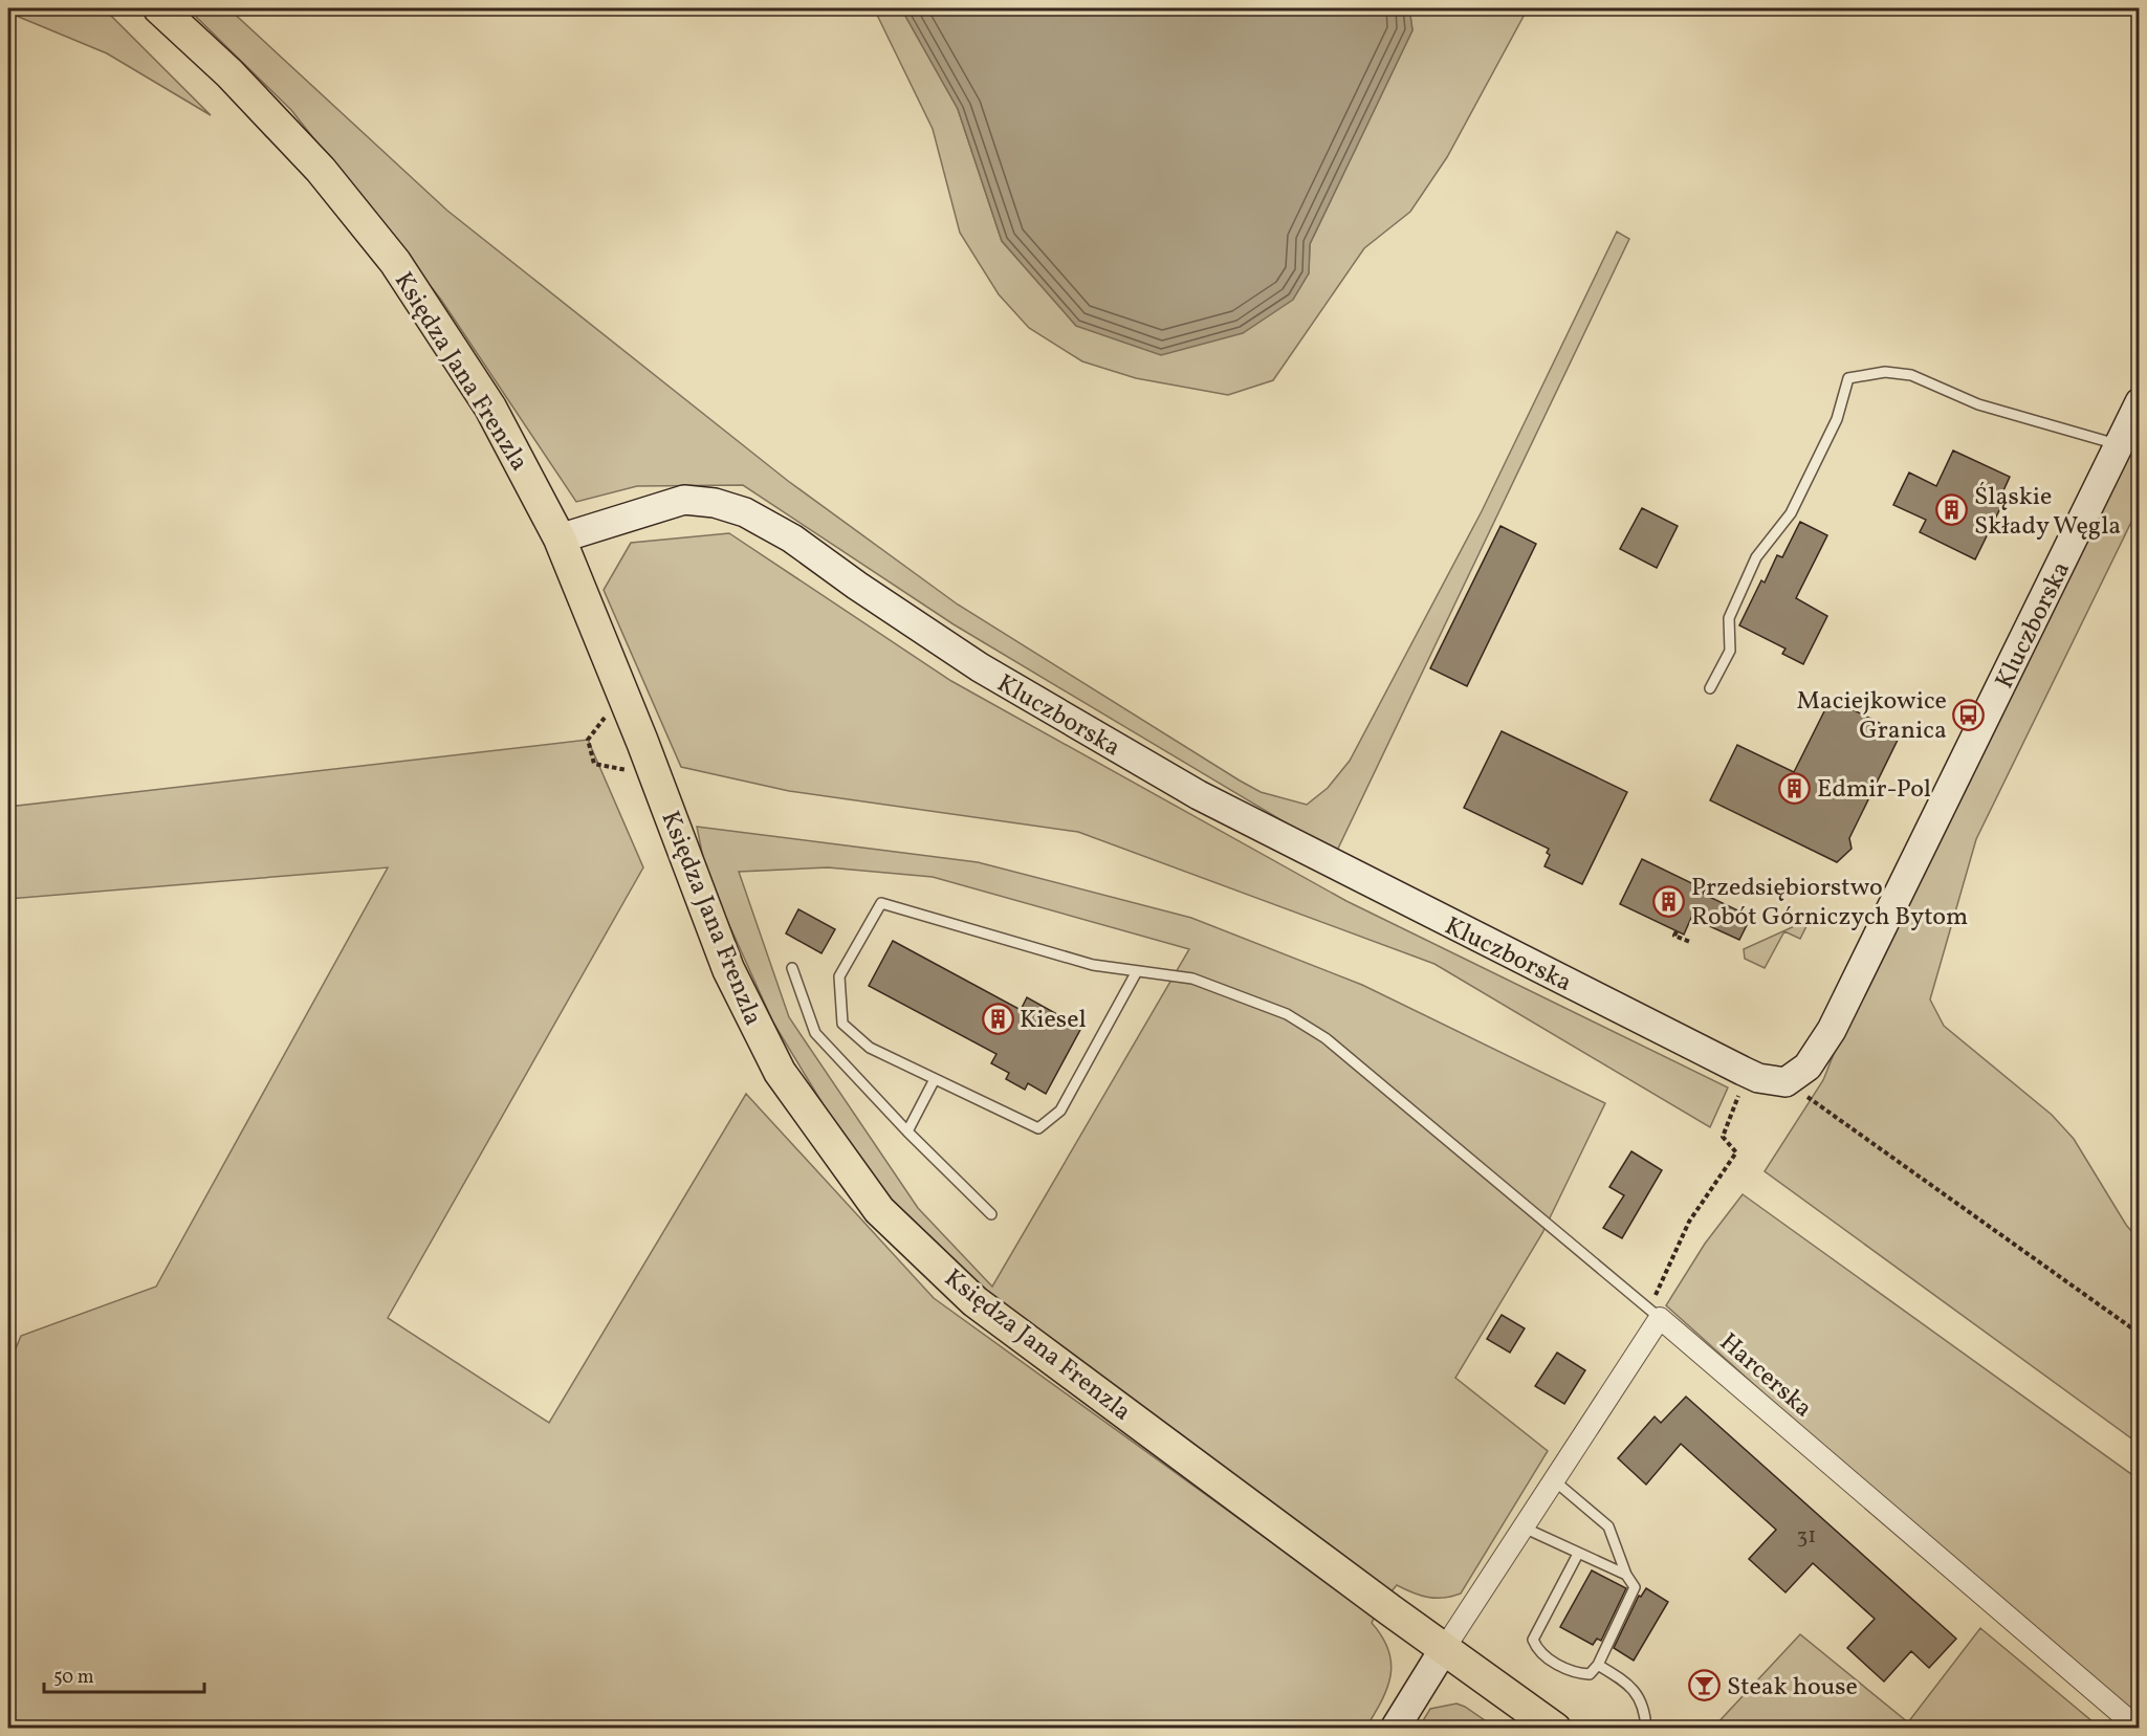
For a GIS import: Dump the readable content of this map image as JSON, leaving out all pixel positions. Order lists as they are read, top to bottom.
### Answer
{
  "streets": {
    "main road": ["Księdza Jana Frenzla"],
    "street": ["Kluczborska", "Harcerska"]
  },
  "crossings": [
    ["Księdza Jana Frenzla", "Kluczborska"]
  ],
  "places": {
    "building": [
      "Śląskie Składy Węgla",
      "Edmir-Pol",
      "Przedsiębiorstwo Robót Górniczych Bytom",
      "Kiesel"
    ],
    "bus stop": ["Maciejkowice Granica"],
    "bar": ["Steak house"]
  },
  "house_numbers": ["31"],
  "scale_bar": "50 m"
}
